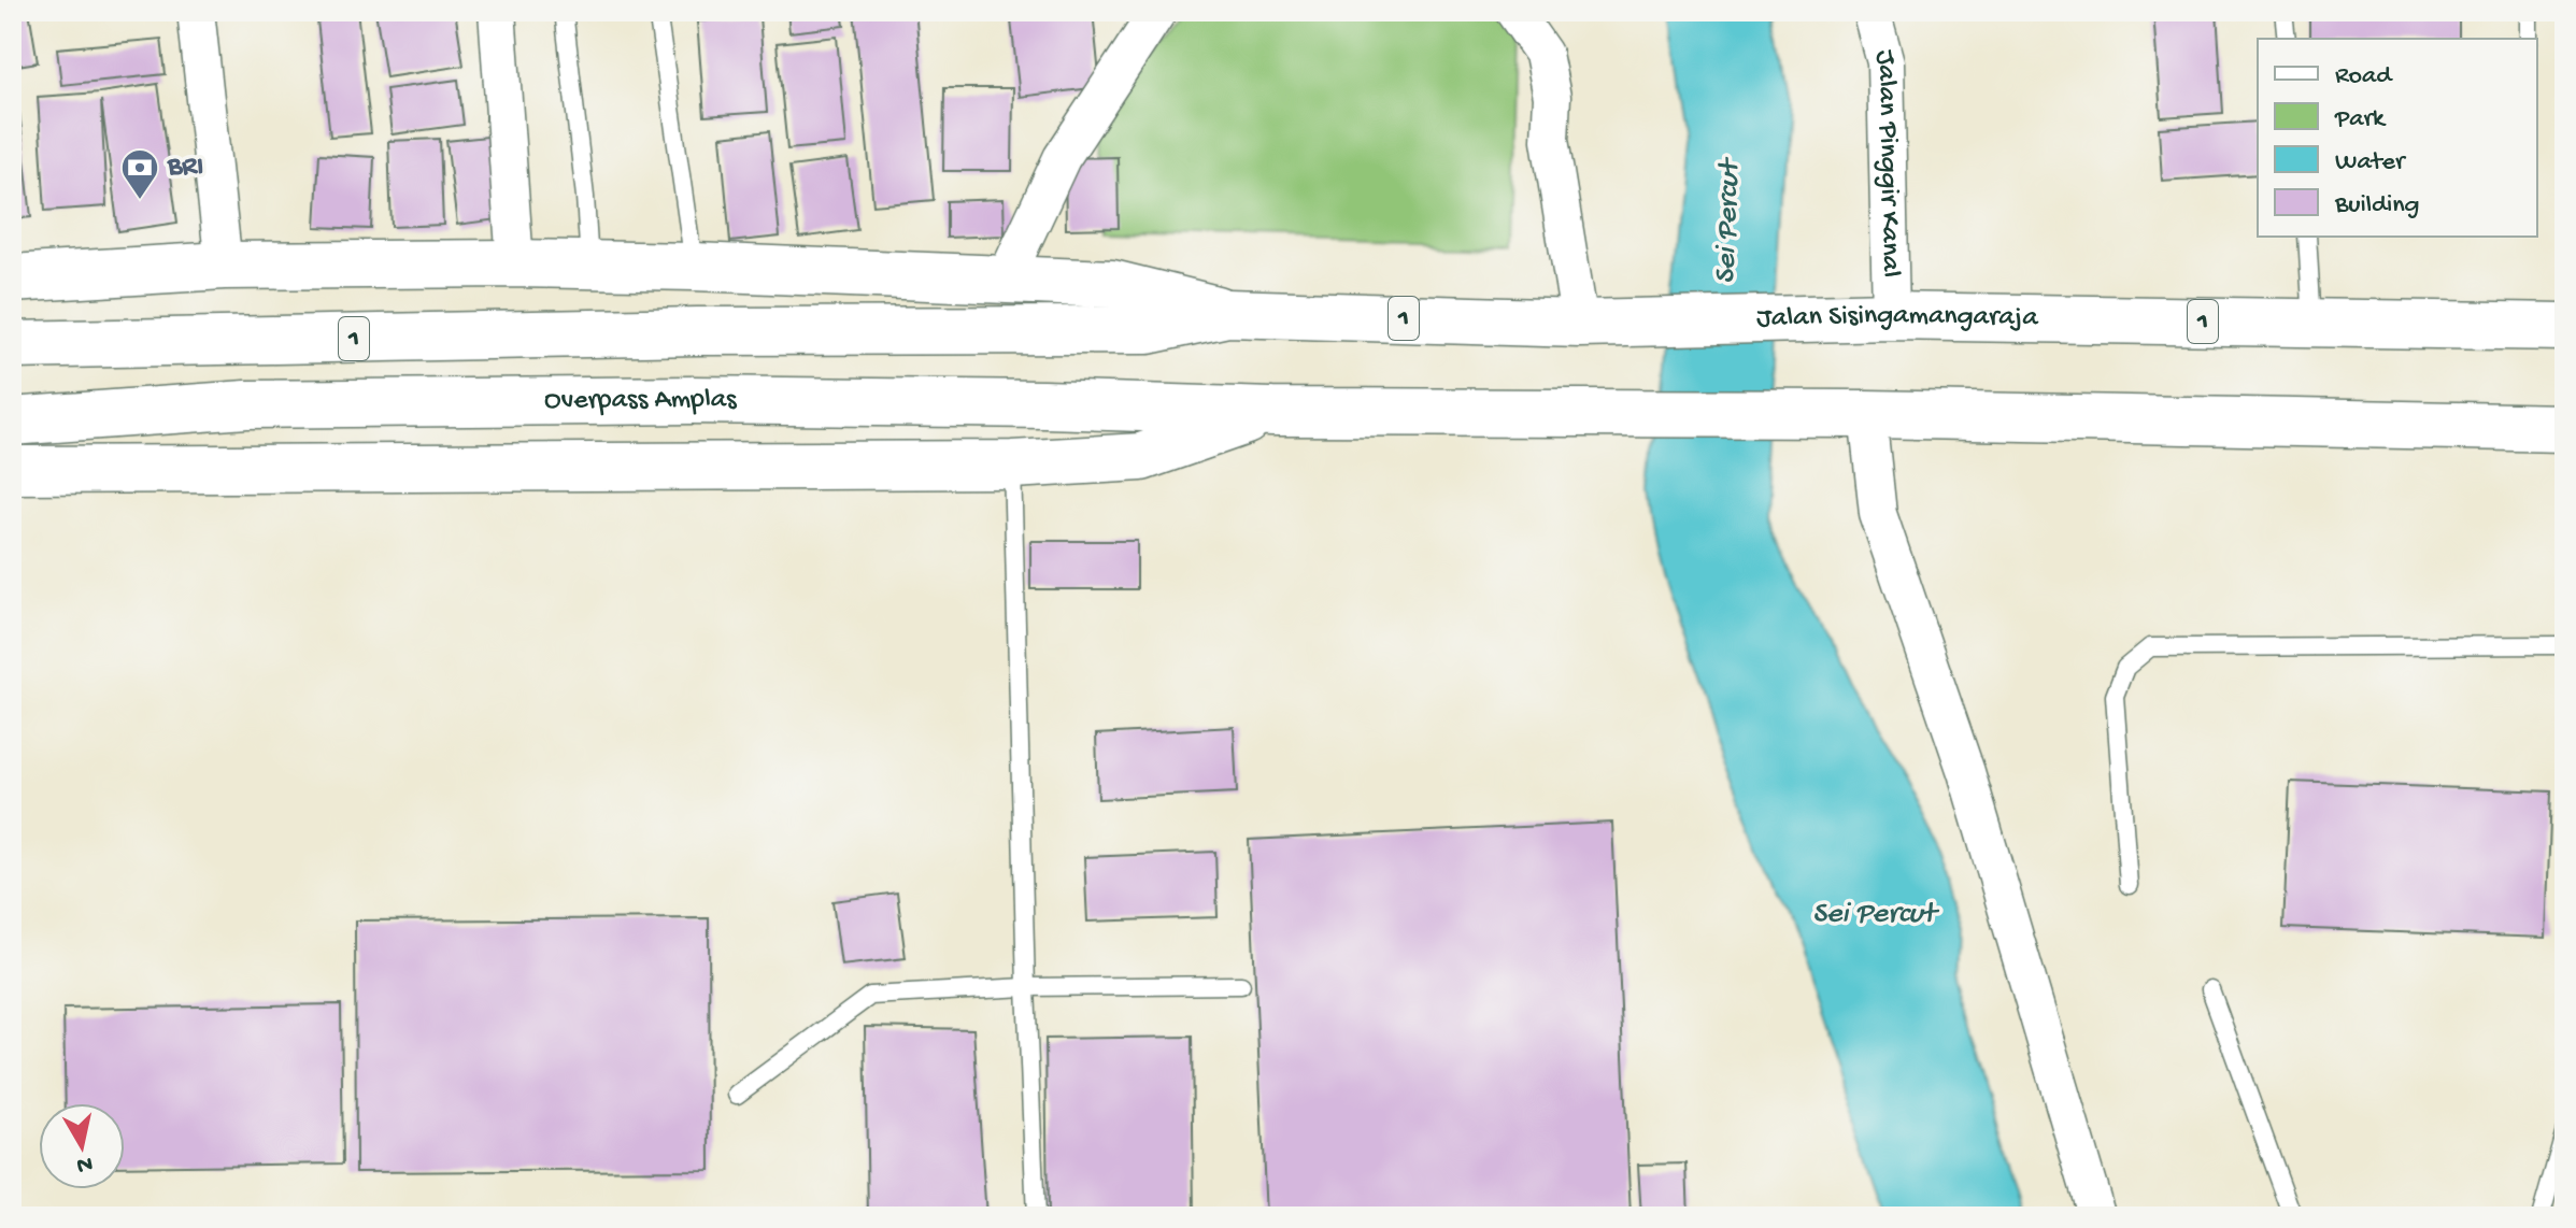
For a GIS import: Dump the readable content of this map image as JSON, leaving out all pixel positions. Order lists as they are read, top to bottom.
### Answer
{
  "streets": {
    "highway": ["1", "Jalan Sisingamangaraja", "Overpass Amplas"],
    "street": ["Jalan Pinggir Kanal"]
  },
  "crossings": [
    ["Jalan Pinggir Kanal", "Jalan Sisingamangaraja"],
    ["1", "Jalan Sisingamangaraja"]
  ],
  "water": ["Sei Percut"],
  "places": {
    "bank": ["BRI"]
  },
  "legend": [
    "Road",
    "Park",
    "Water",
    "Building"
  ],
  "north": "bottom"
}
